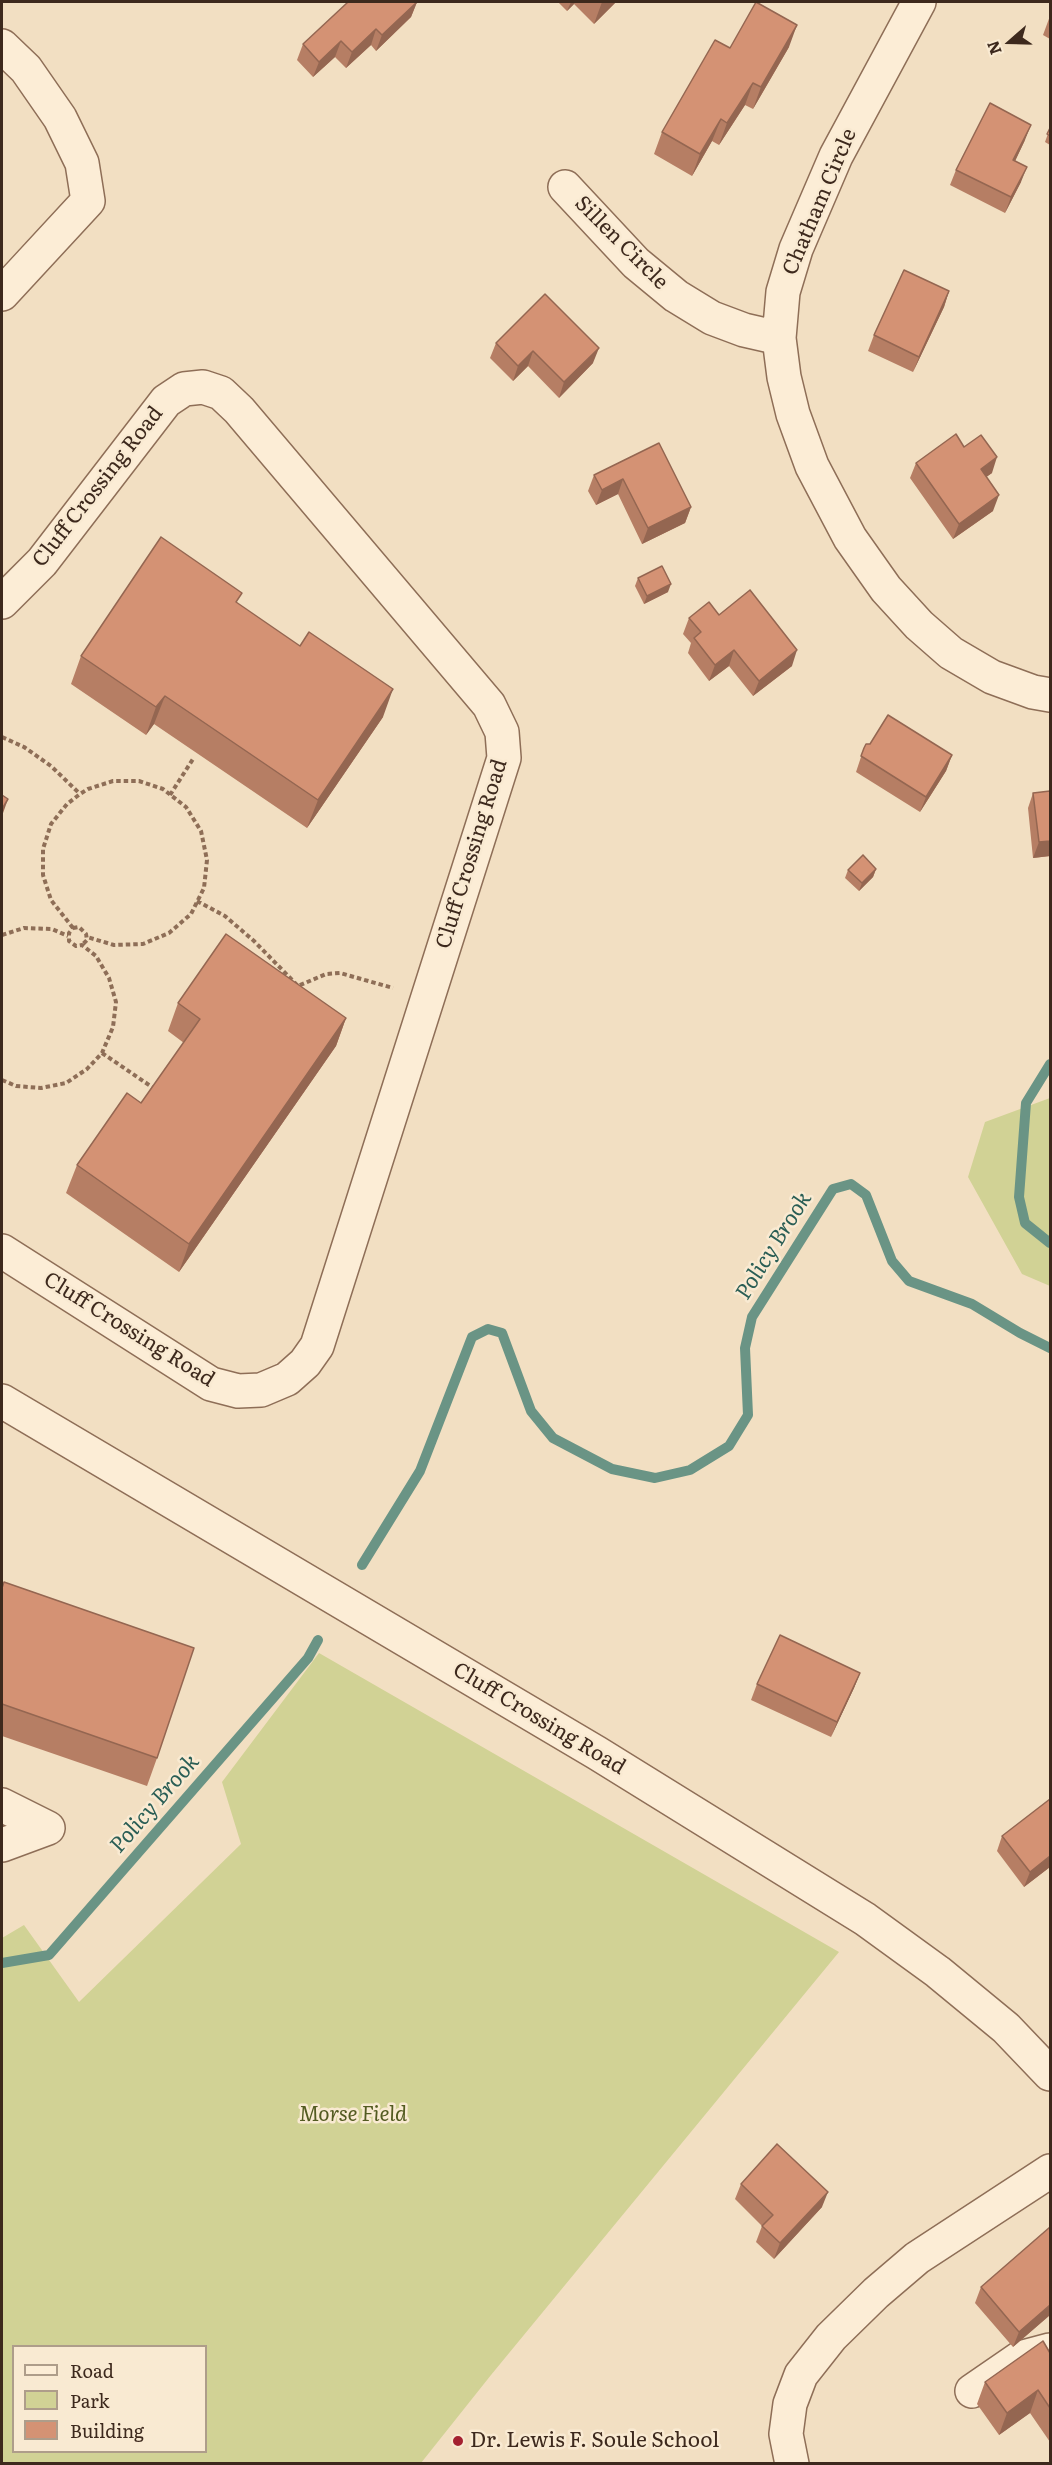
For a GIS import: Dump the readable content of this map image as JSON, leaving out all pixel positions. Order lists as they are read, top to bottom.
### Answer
{
  "streets": {
    "street": ["Chatham Circle", "Sillen Circle", "Cluff Crossing Road"]
  },
  "crossings": [
    ["Chatham Circle", "Sillen Circle"]
  ],
  "water": ["Policy Brook"],
  "parks": ["Morse Field"],
  "places": ["Dr. Lewis F. Soule School"],
  "legend": ["Road", "Park", "Building"],
  "north": "left"
}
